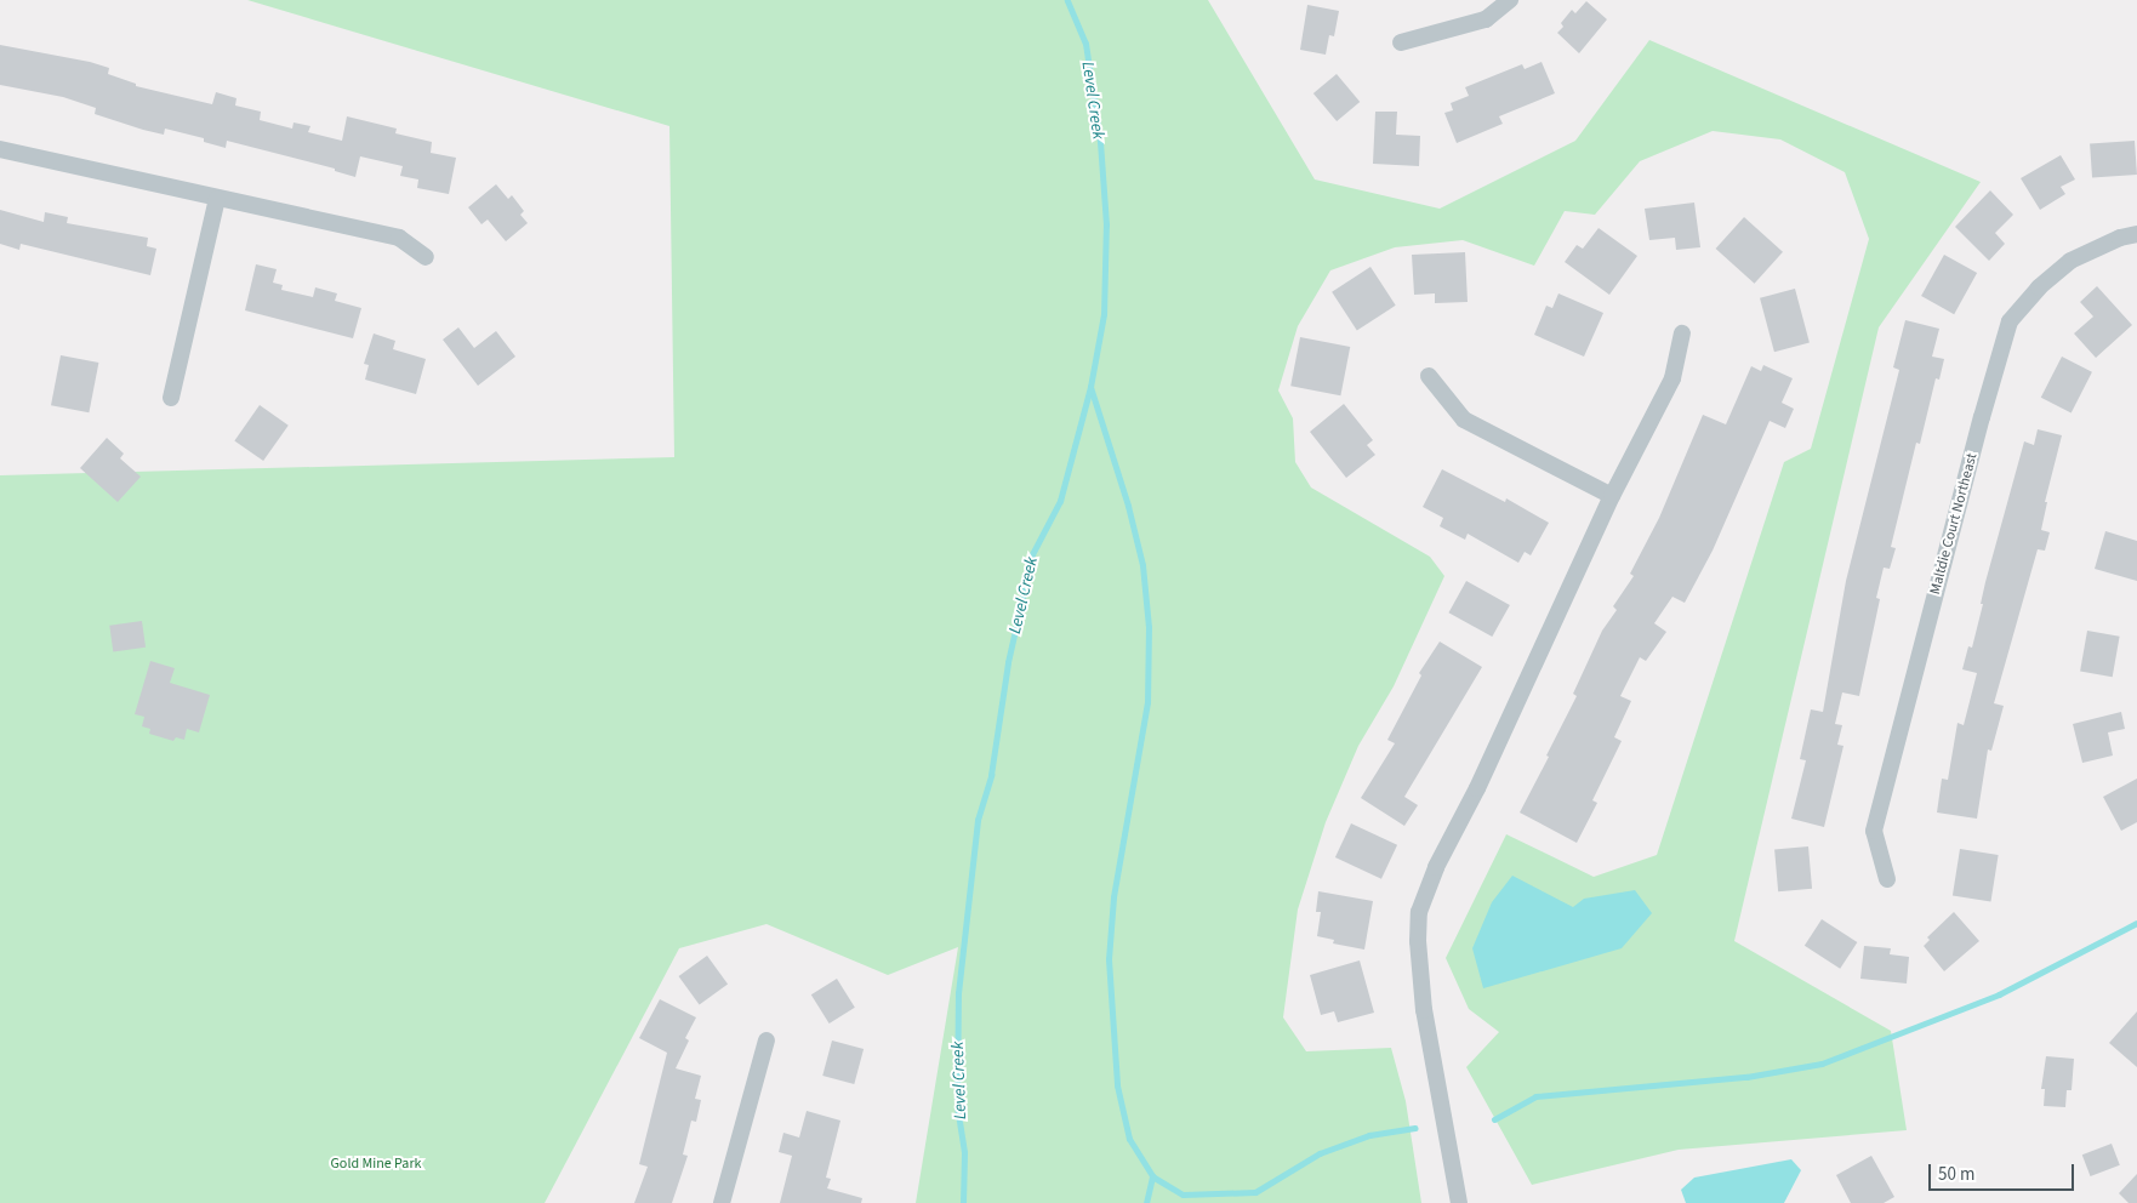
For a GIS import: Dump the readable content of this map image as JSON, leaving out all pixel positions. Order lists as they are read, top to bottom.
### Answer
{
  "streets": {
    "street": ["Maltdie Court Northeast"]
  },
  "water": ["Level Creek"],
  "parks": ["Gold Mine Park"],
  "scale_bar": "50 m"
}
